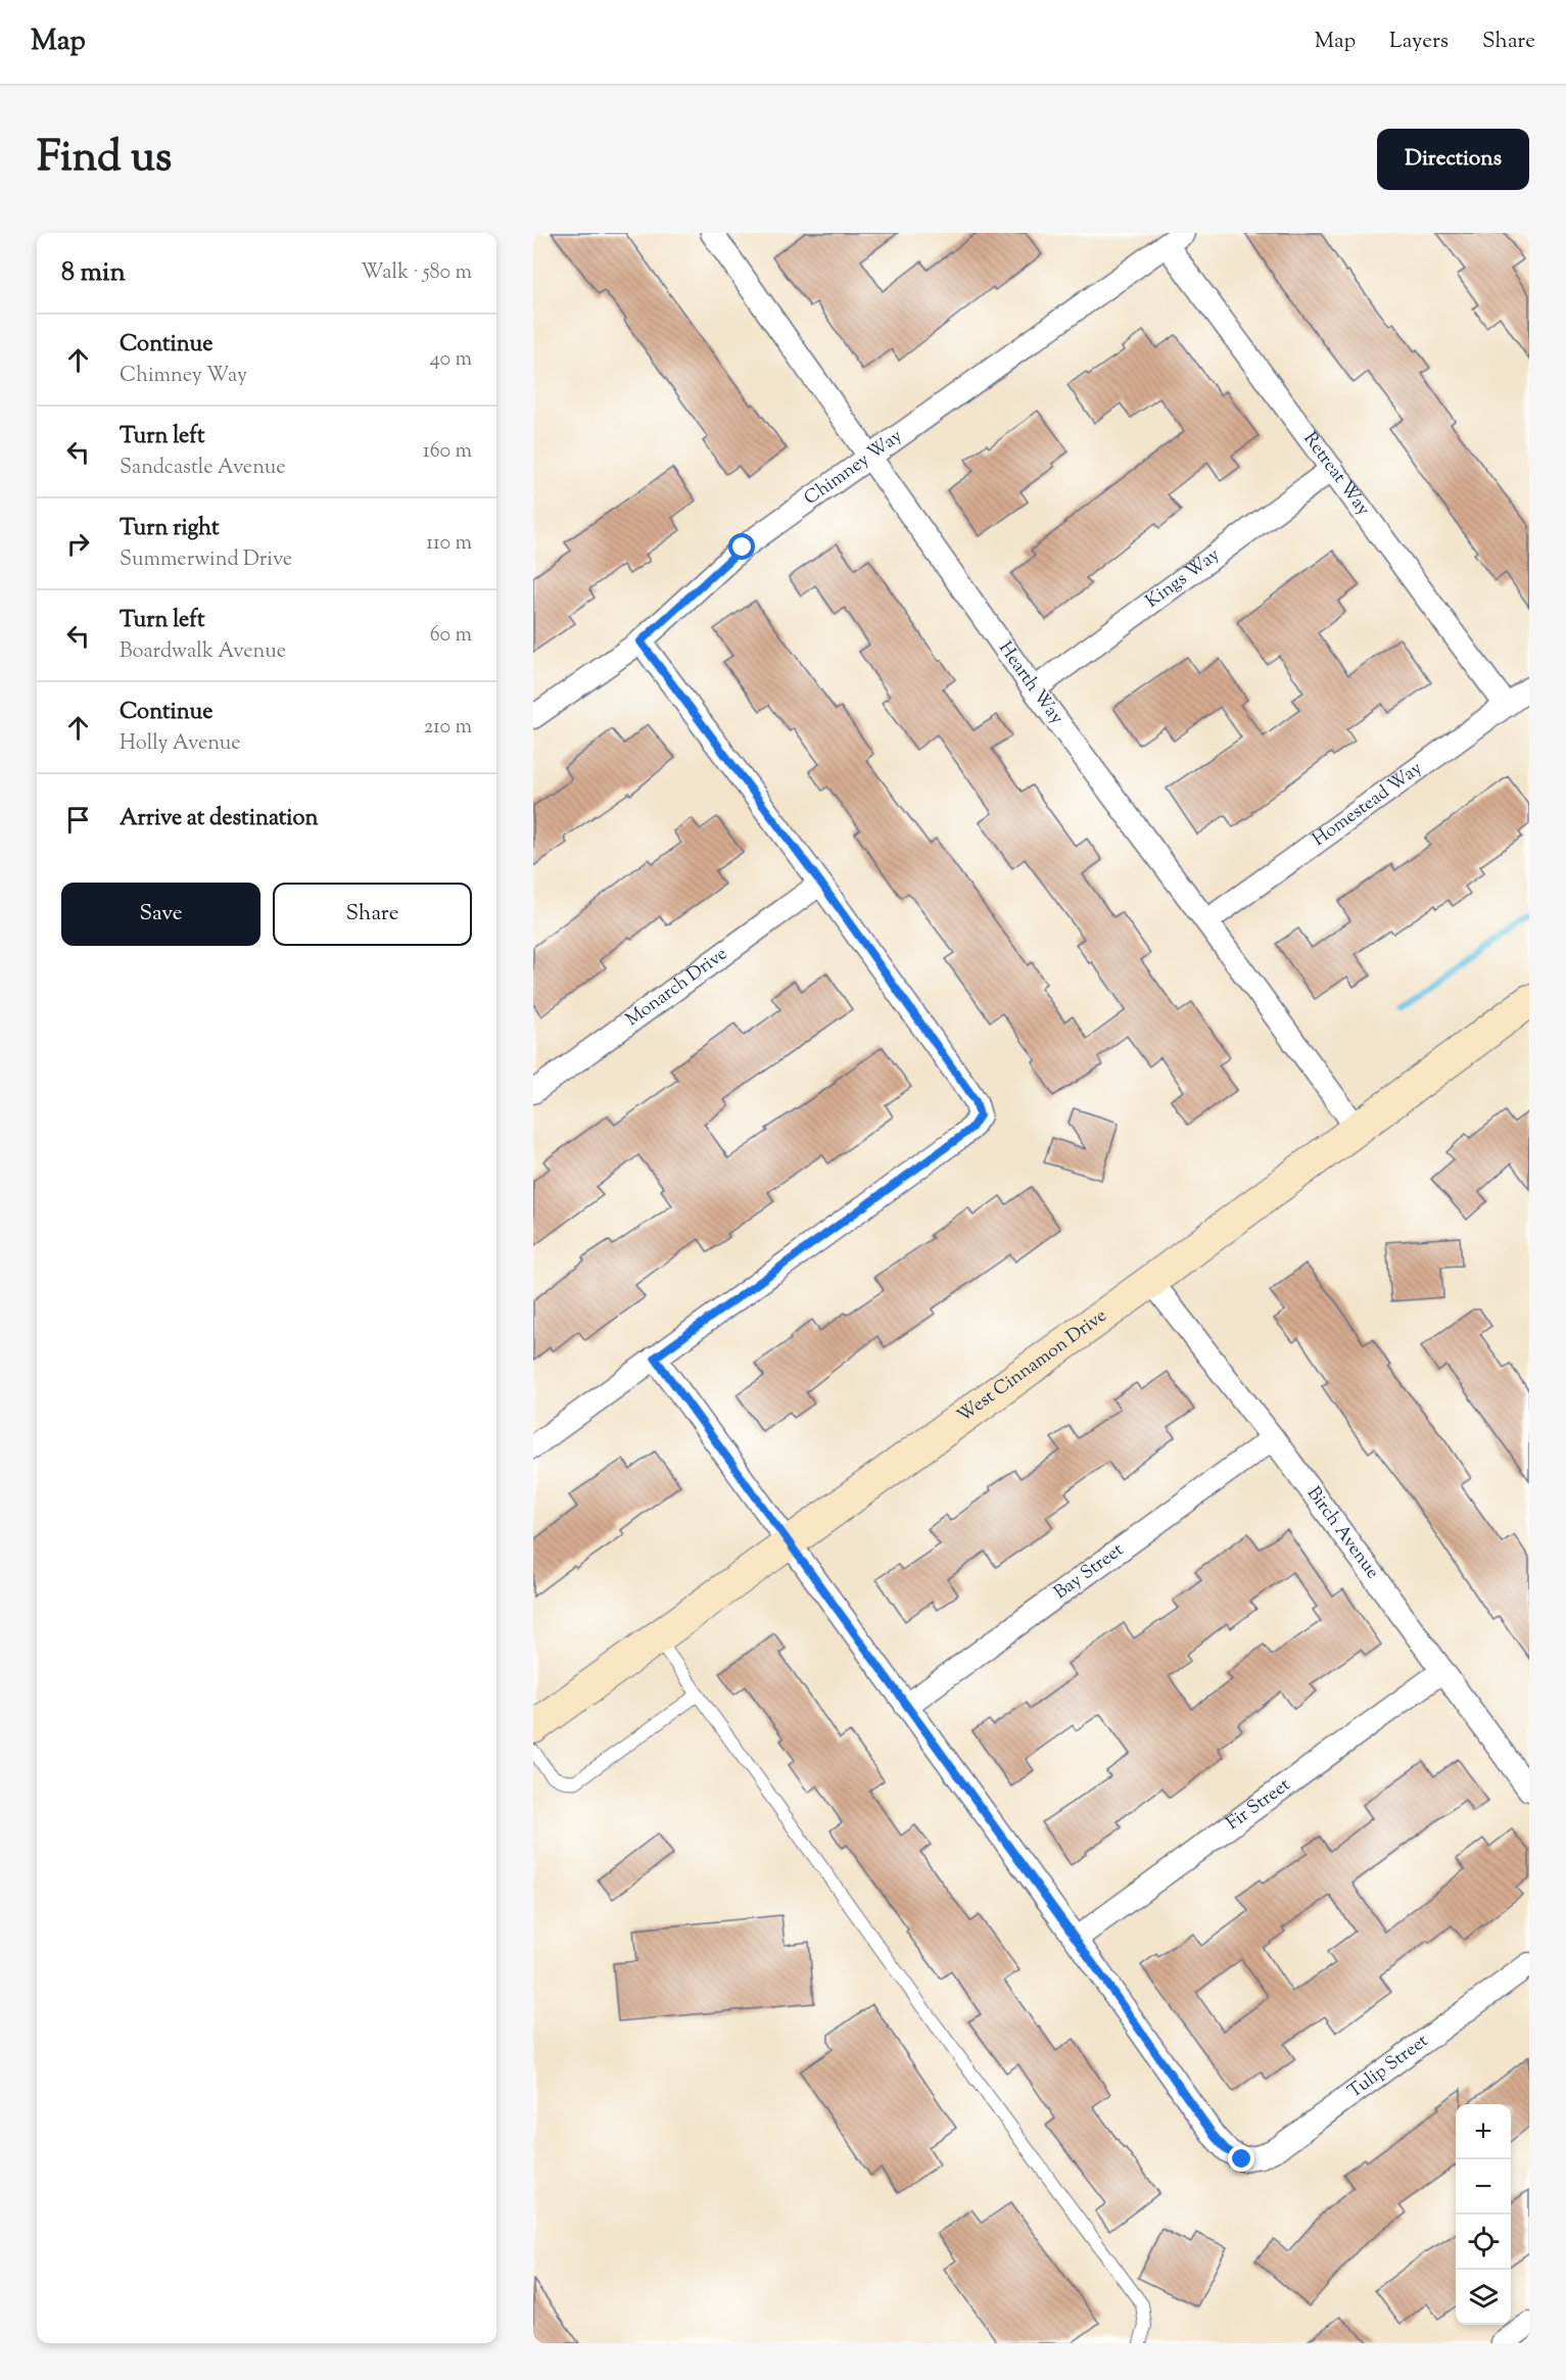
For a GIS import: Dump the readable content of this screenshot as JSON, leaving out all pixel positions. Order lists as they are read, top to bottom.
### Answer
{
  "streets": {
    "main road": ["West Cinnamon Drive"],
    "street": [
      "Chimney Way",
      "Retreat Way",
      "Kings Way",
      "Hearth Way",
      "Homestead Way",
      "Monarch Drive",
      "Birch Avenue",
      "Bay Street",
      "Fir Street",
      "Tulip Street"
    ]
  },
  "crossings": [
    ["Chimney Way", "Retreat Way"],
    ["Chimney Way", "Hearth Way"],
    ["Retreat Way", "Kings Way"],
    ["Retreat Way", "Homestead Way"],
    ["Kings Way", "Hearth Way"],
    ["Hearth Way", "Homestead Way"],
    ["Hearth Way", "West Cinnamon Drive"],
    ["West Cinnamon Drive", "Birch Avenue"],
    ["Birch Avenue", "Bay Street"],
    ["Birch Avenue", "Fir Street"],
    ["Fir Street", "Tulip Street"]
  ],
  "page": {
    "header": "Map",
    "nav": ["Map", "Layers", "Share"],
    "title": "Find us",
    "buttons": [
      "Directions",
      ["Save", "Share"]
    ],
    "heading": ["8 min", "Walk · 580 m"],
    "list": [
      ["Continue", "Chimney Way", "40 m"],
      ["Turn left", "Sandcastle Avenue", "160 m"],
      ["Turn right", "Summerwind Drive", "110 m"],
      ["Turn left", "Boardwalk Avenue", "60 m"],
      ["Continue", "Holly Avenue", "210 m"],
      "Arrive at destination"
    ],
    "map_buttons": ["+", "−"]
  }
}
